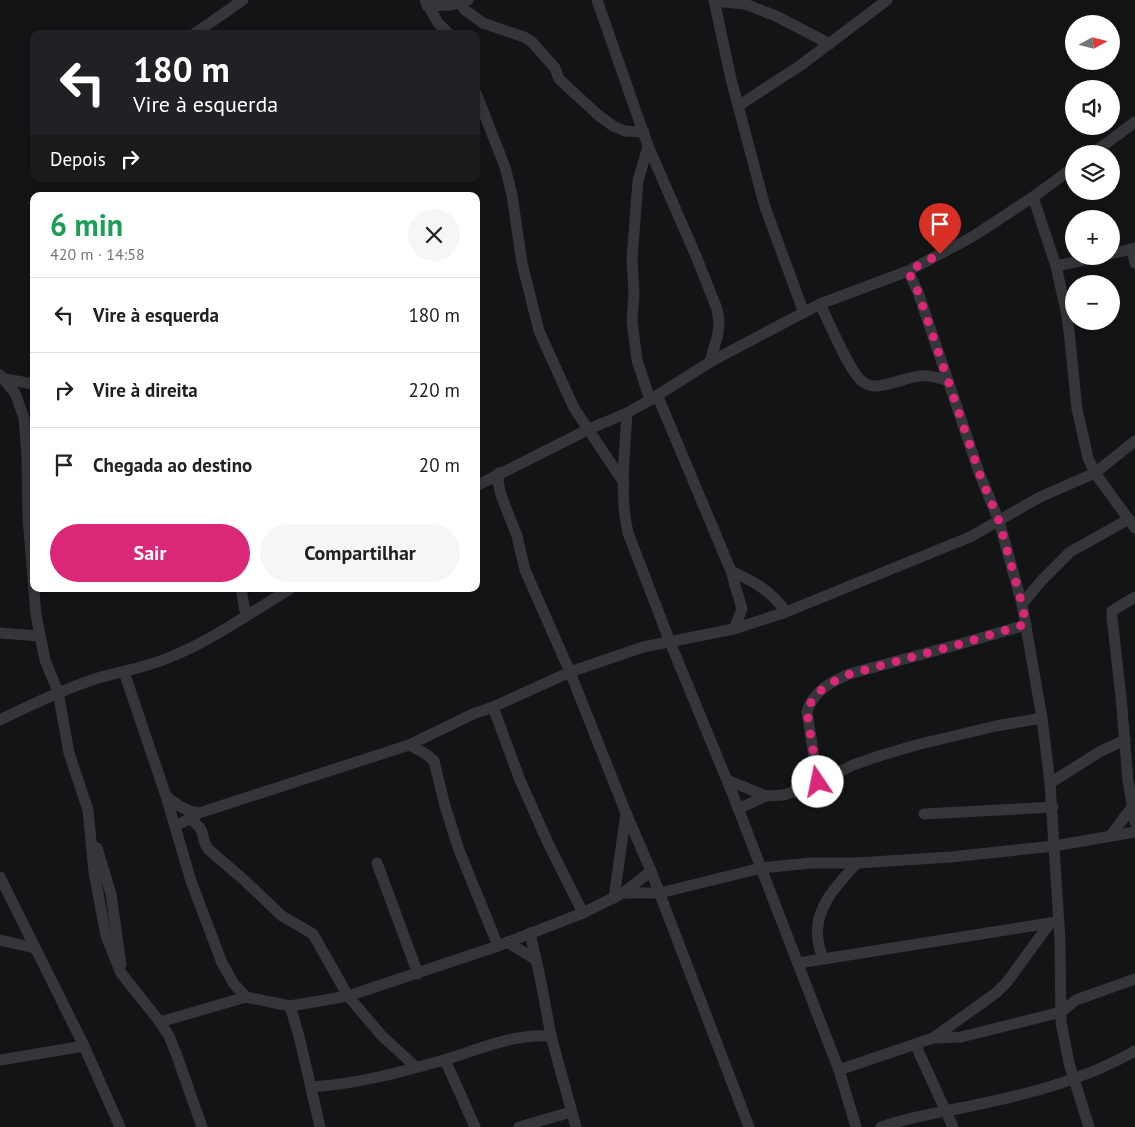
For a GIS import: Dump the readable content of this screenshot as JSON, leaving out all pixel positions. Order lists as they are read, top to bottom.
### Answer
{
  "north": "right",
  "page": {
    "map_buttons": ["+", "−"],
    "turn": ["180 m", "Vire à esquerda"],
    "then": "Depois",
    "heading": ["6 min", "420 m · 14:58"],
    "list": [
      {
        "name": "Vire à esquerda",
        "value": "180 m"
      },
      {
        "name": "Vire à direita",
        "value": "220 m"
      },
      {
        "name": "Chegada ao destino",
        "value": "20 m"
      }
    ],
    "buttons": ["Sair", "Compartilhar"]
  }
}
